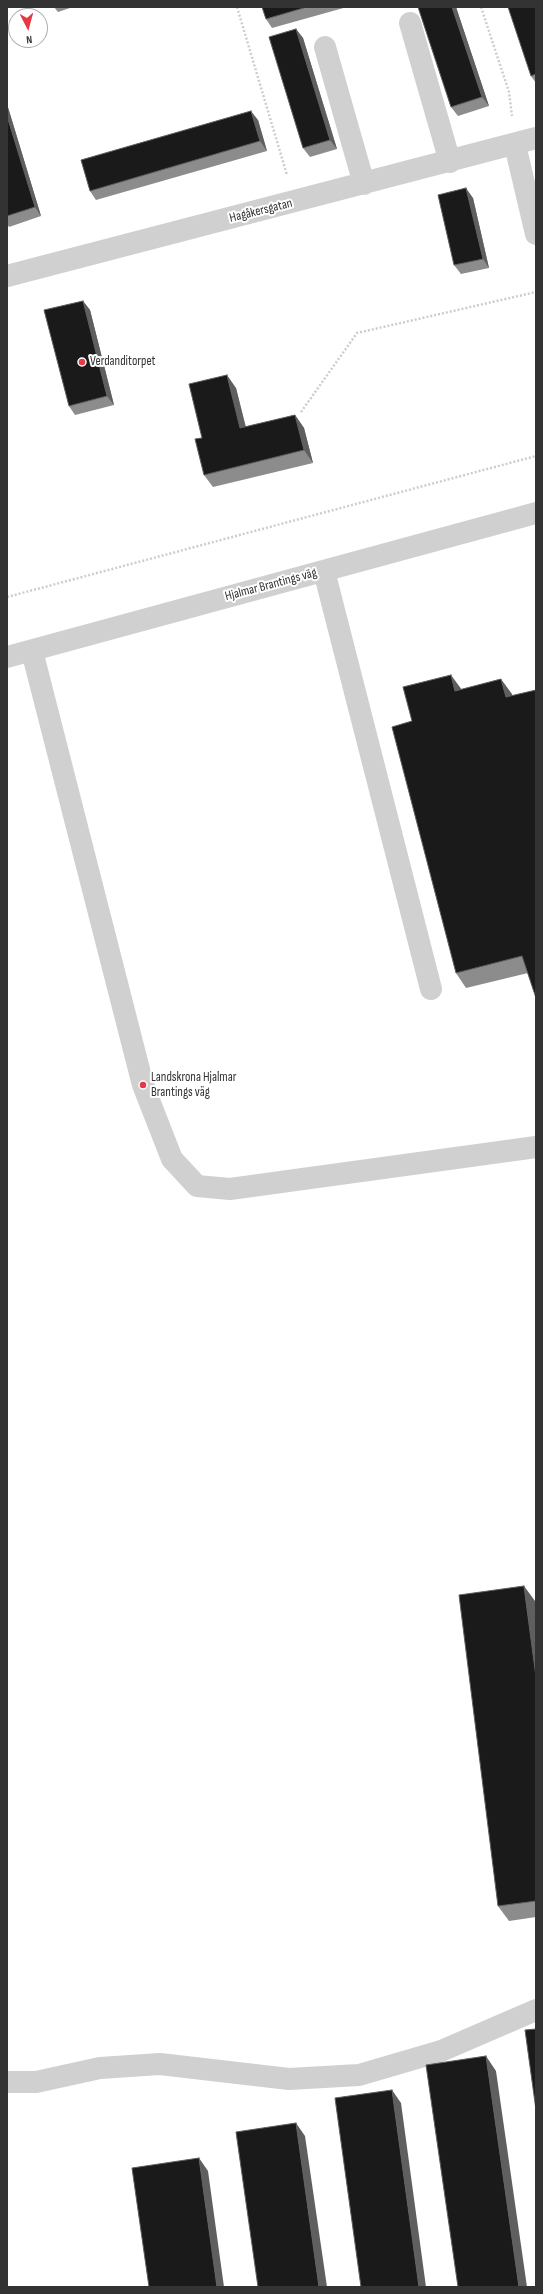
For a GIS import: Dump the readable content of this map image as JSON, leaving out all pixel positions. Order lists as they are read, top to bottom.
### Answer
{
  "streets": {
    "street": ["Hagåkersgatan", "Hjalmar Brantings väg"]
  },
  "places": ["Verdanditorpet", "Landskrona Hjalmar Brantings väg"],
  "north": "bottom"
}
